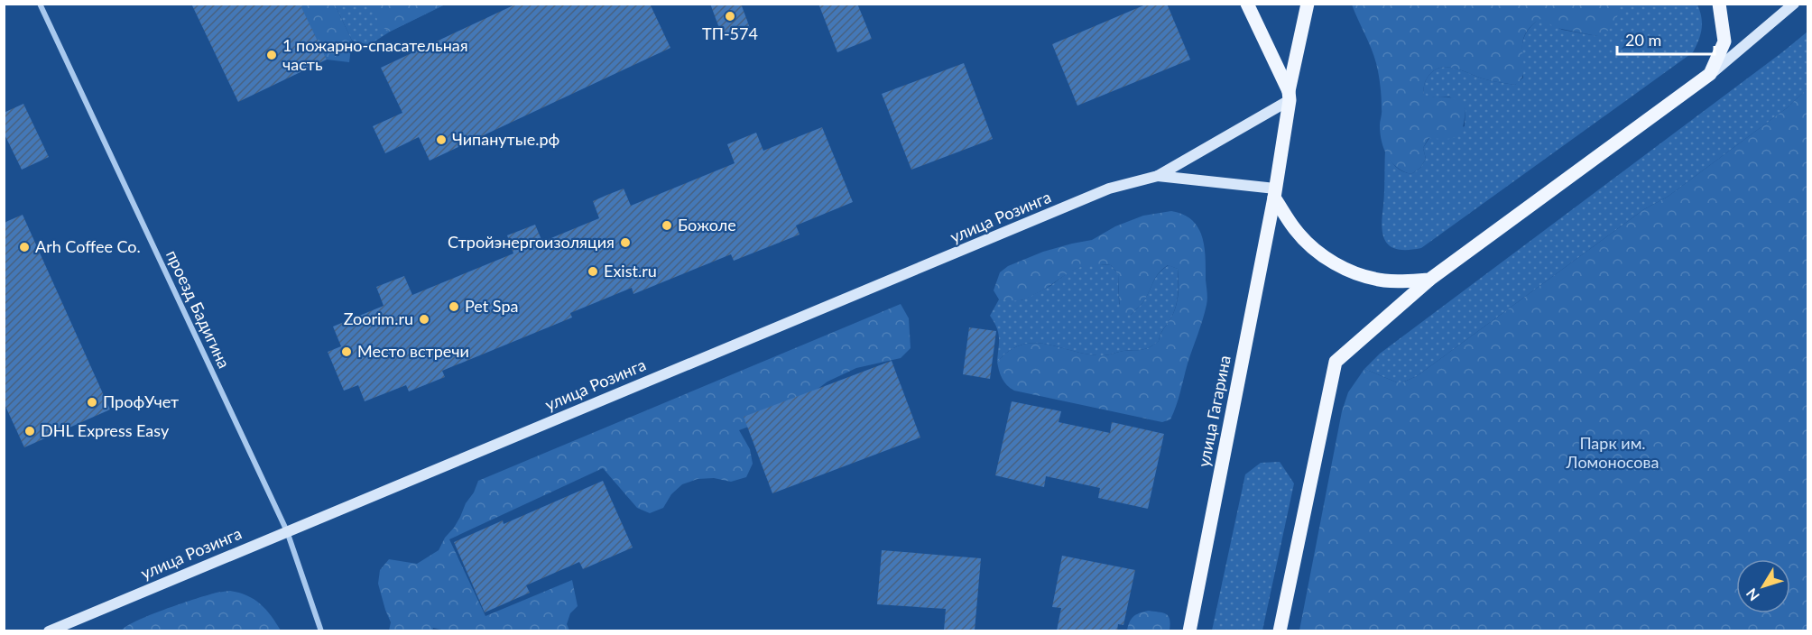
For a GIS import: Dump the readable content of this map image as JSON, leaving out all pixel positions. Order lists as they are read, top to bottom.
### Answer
{
  "streets": {
    "main road": ["улица Гагарина"],
    "street": ["улица Розинга", "проезд Бадигина"]
  },
  "crossings": [
    ["улица Розинга", "проезд Бадигина"]
  ],
  "parks": ["Парк им. Ломоносова"],
  "places": [
    "ТП-574",
    "1 пожарно-спасательная часть",
    "Чипанутые.рф",
    "Божоле",
    "Стройэнергоизоляция",
    "Arh Coffee Co.",
    "Exist.ru",
    "Pet Spa",
    "Zoorim.ru",
    "Место встречи",
    "ПрофУчет",
    "DHL Express Easy"
  ],
  "scale_bar": "20 m",
  "north": "bottom left"
}
